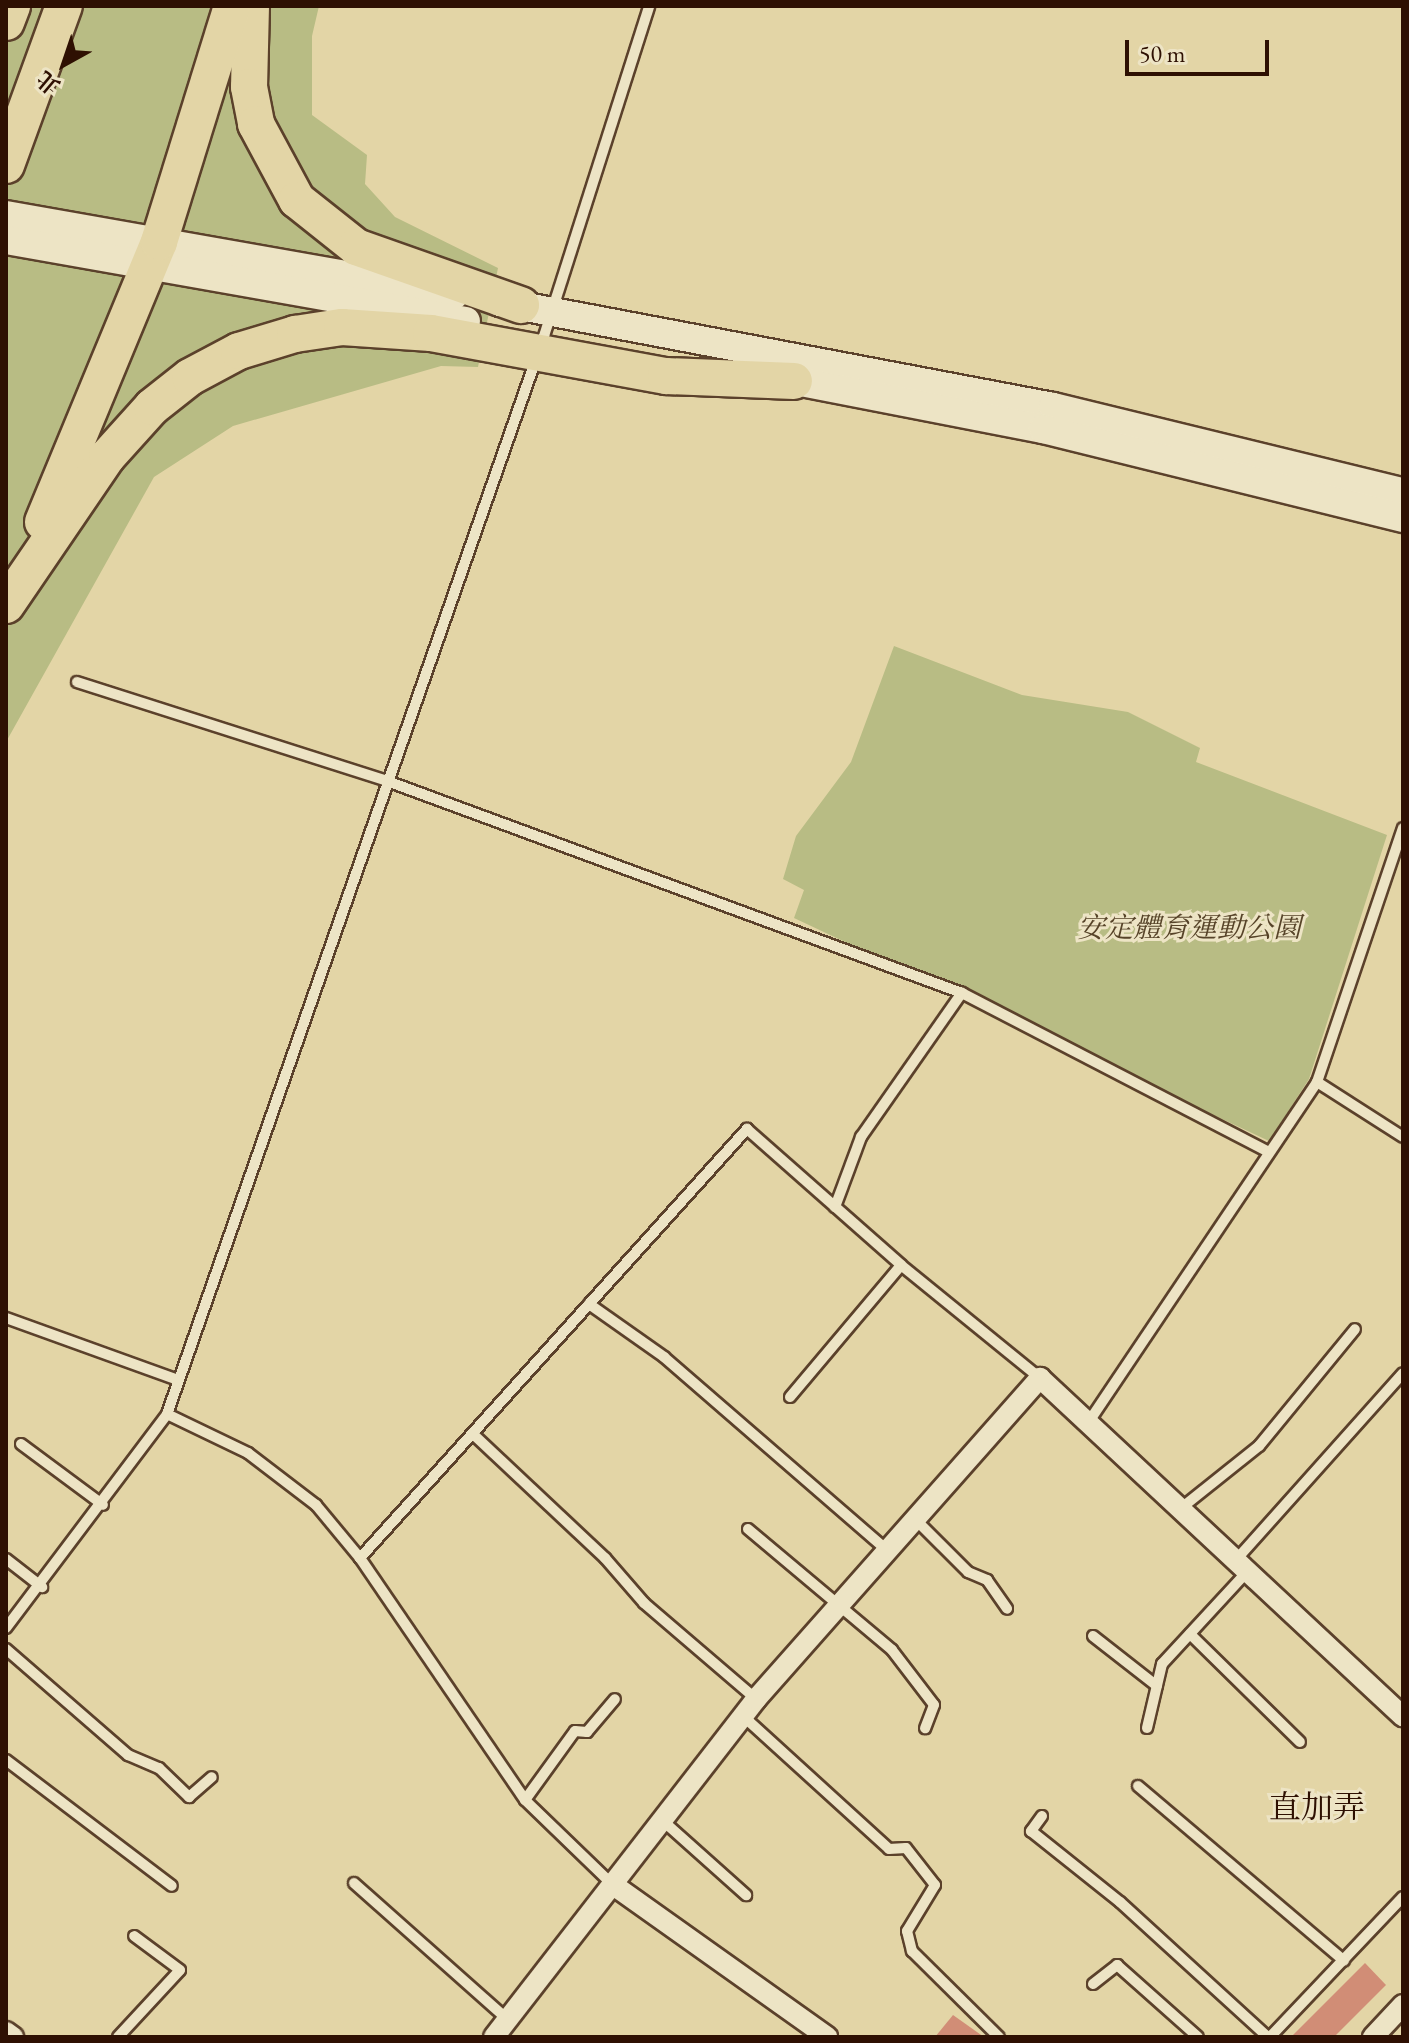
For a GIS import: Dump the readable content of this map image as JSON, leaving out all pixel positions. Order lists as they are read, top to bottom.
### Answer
{
  "districts": ["直加弄"],
  "parks": ["安定體育運動公園"],
  "scale_bar": "50 m",
  "north": "bottom left"
}
